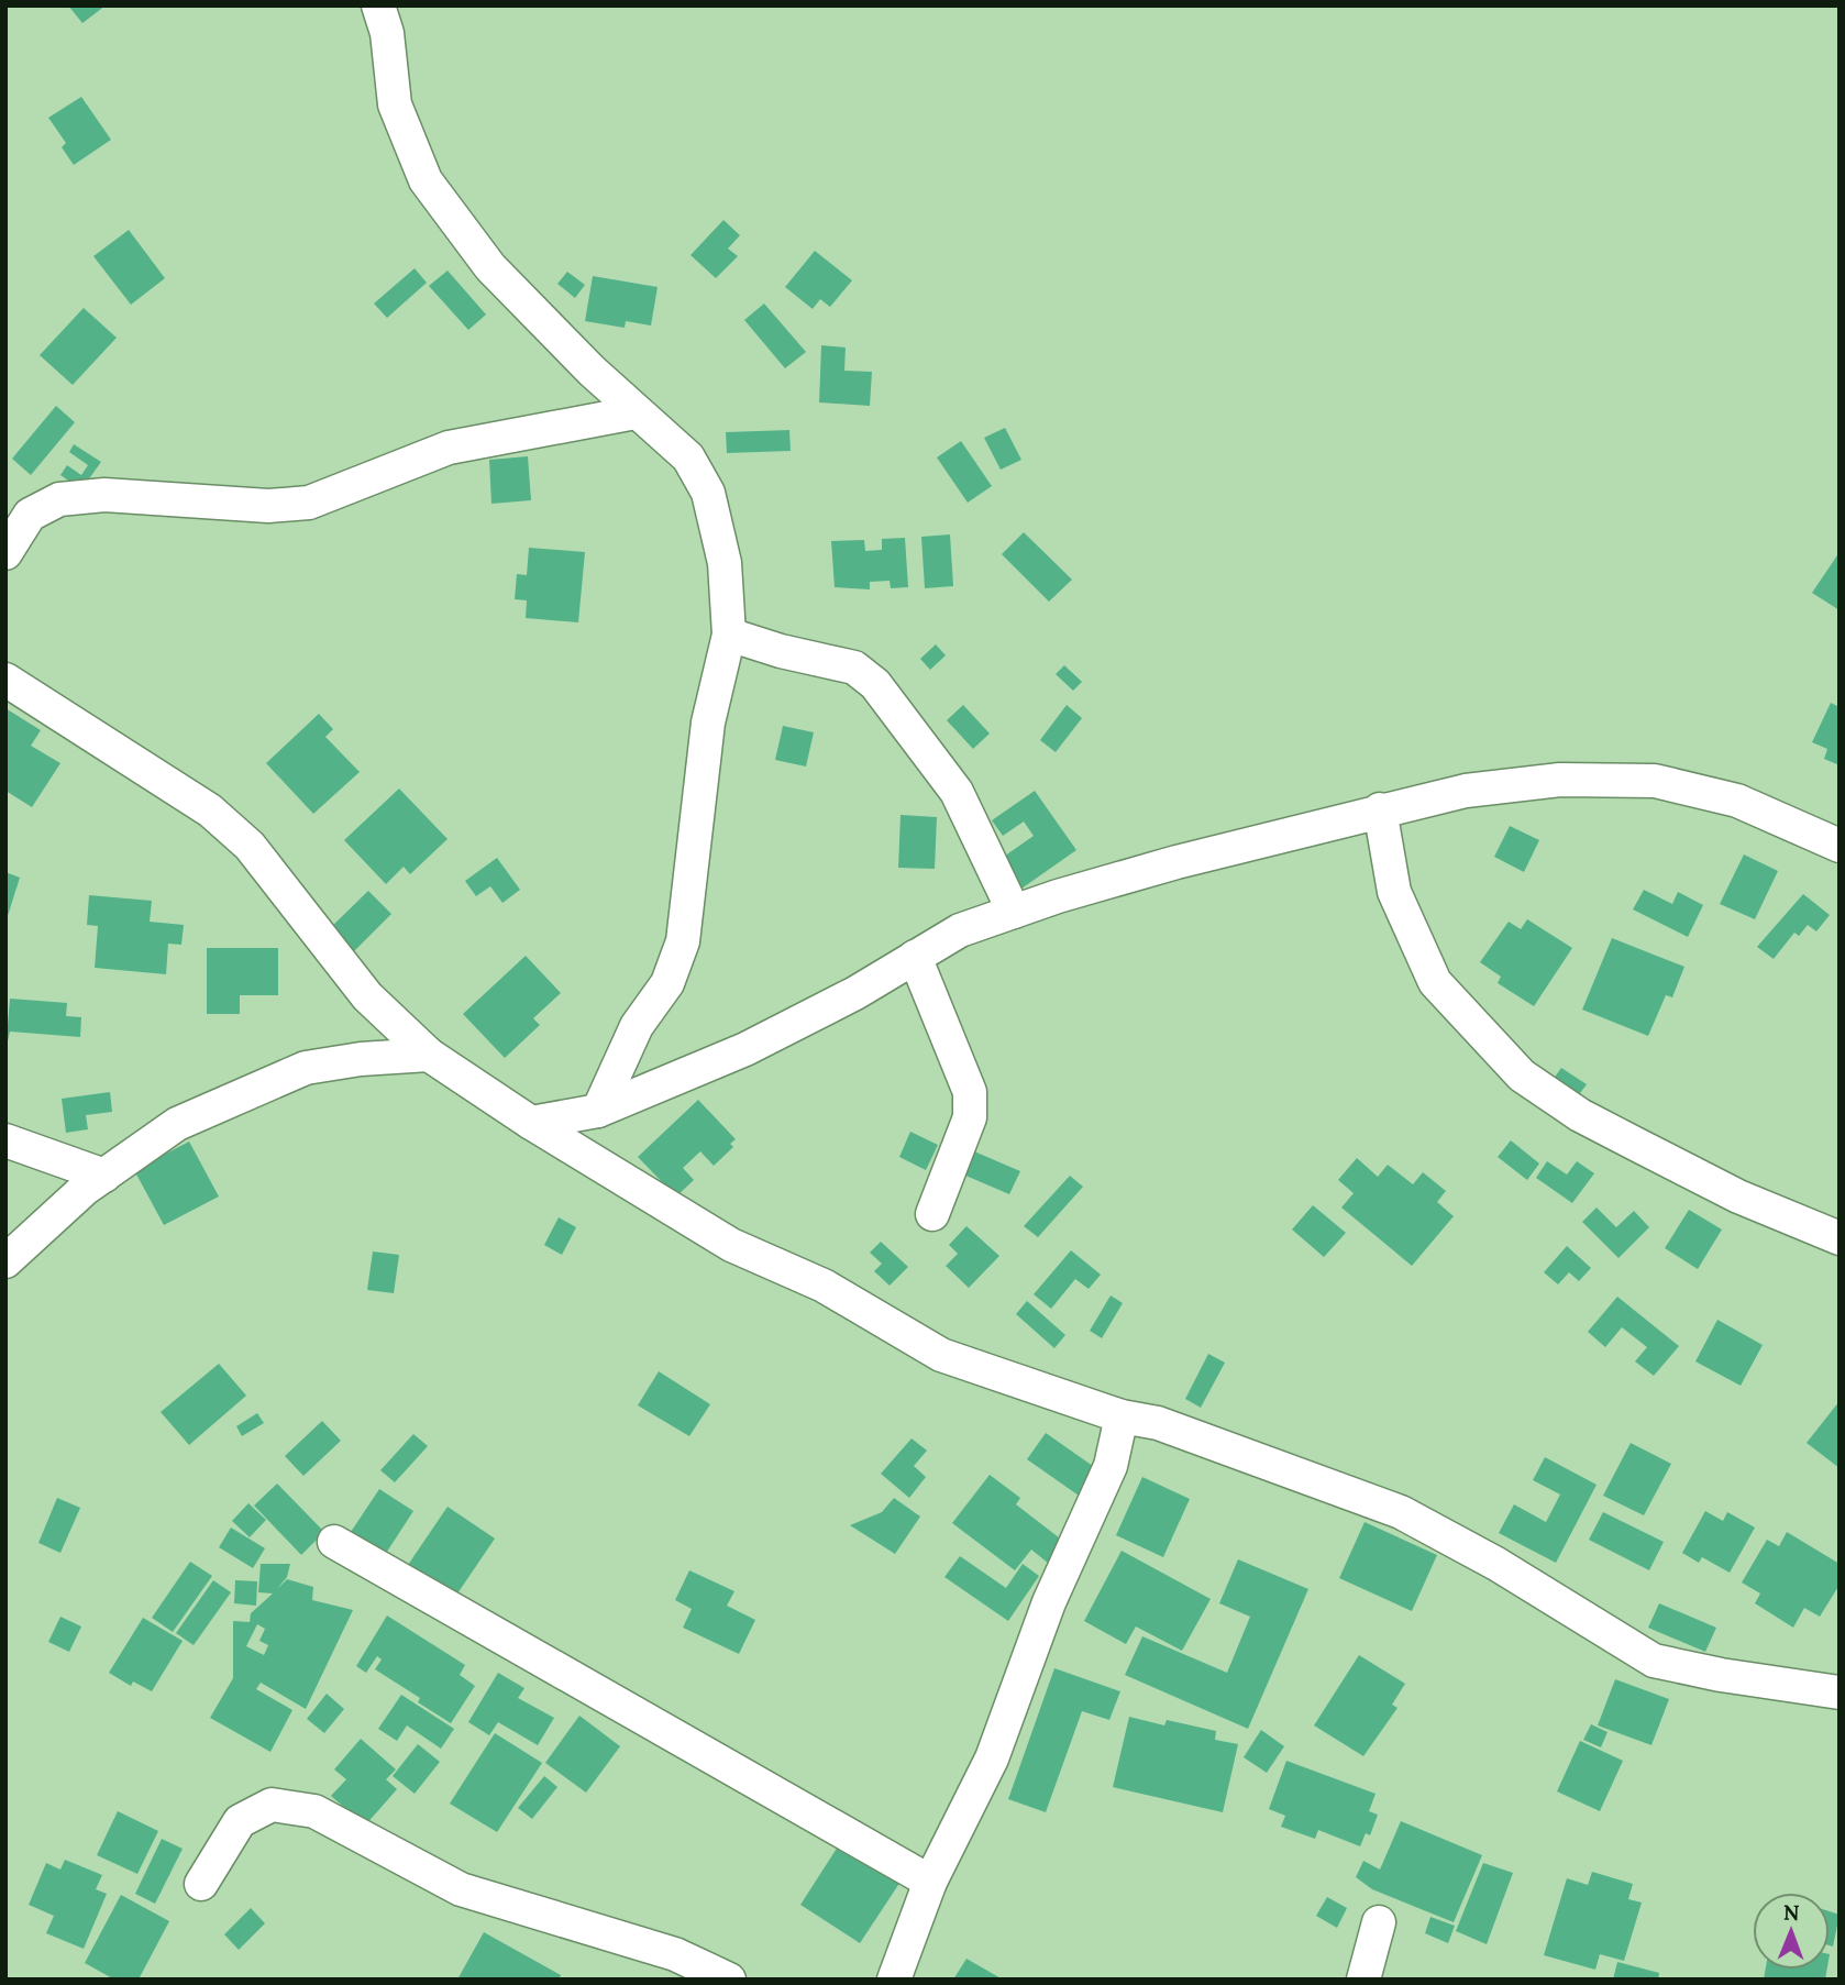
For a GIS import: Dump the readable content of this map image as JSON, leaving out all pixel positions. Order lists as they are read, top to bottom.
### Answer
{
  "north": "top"
}
